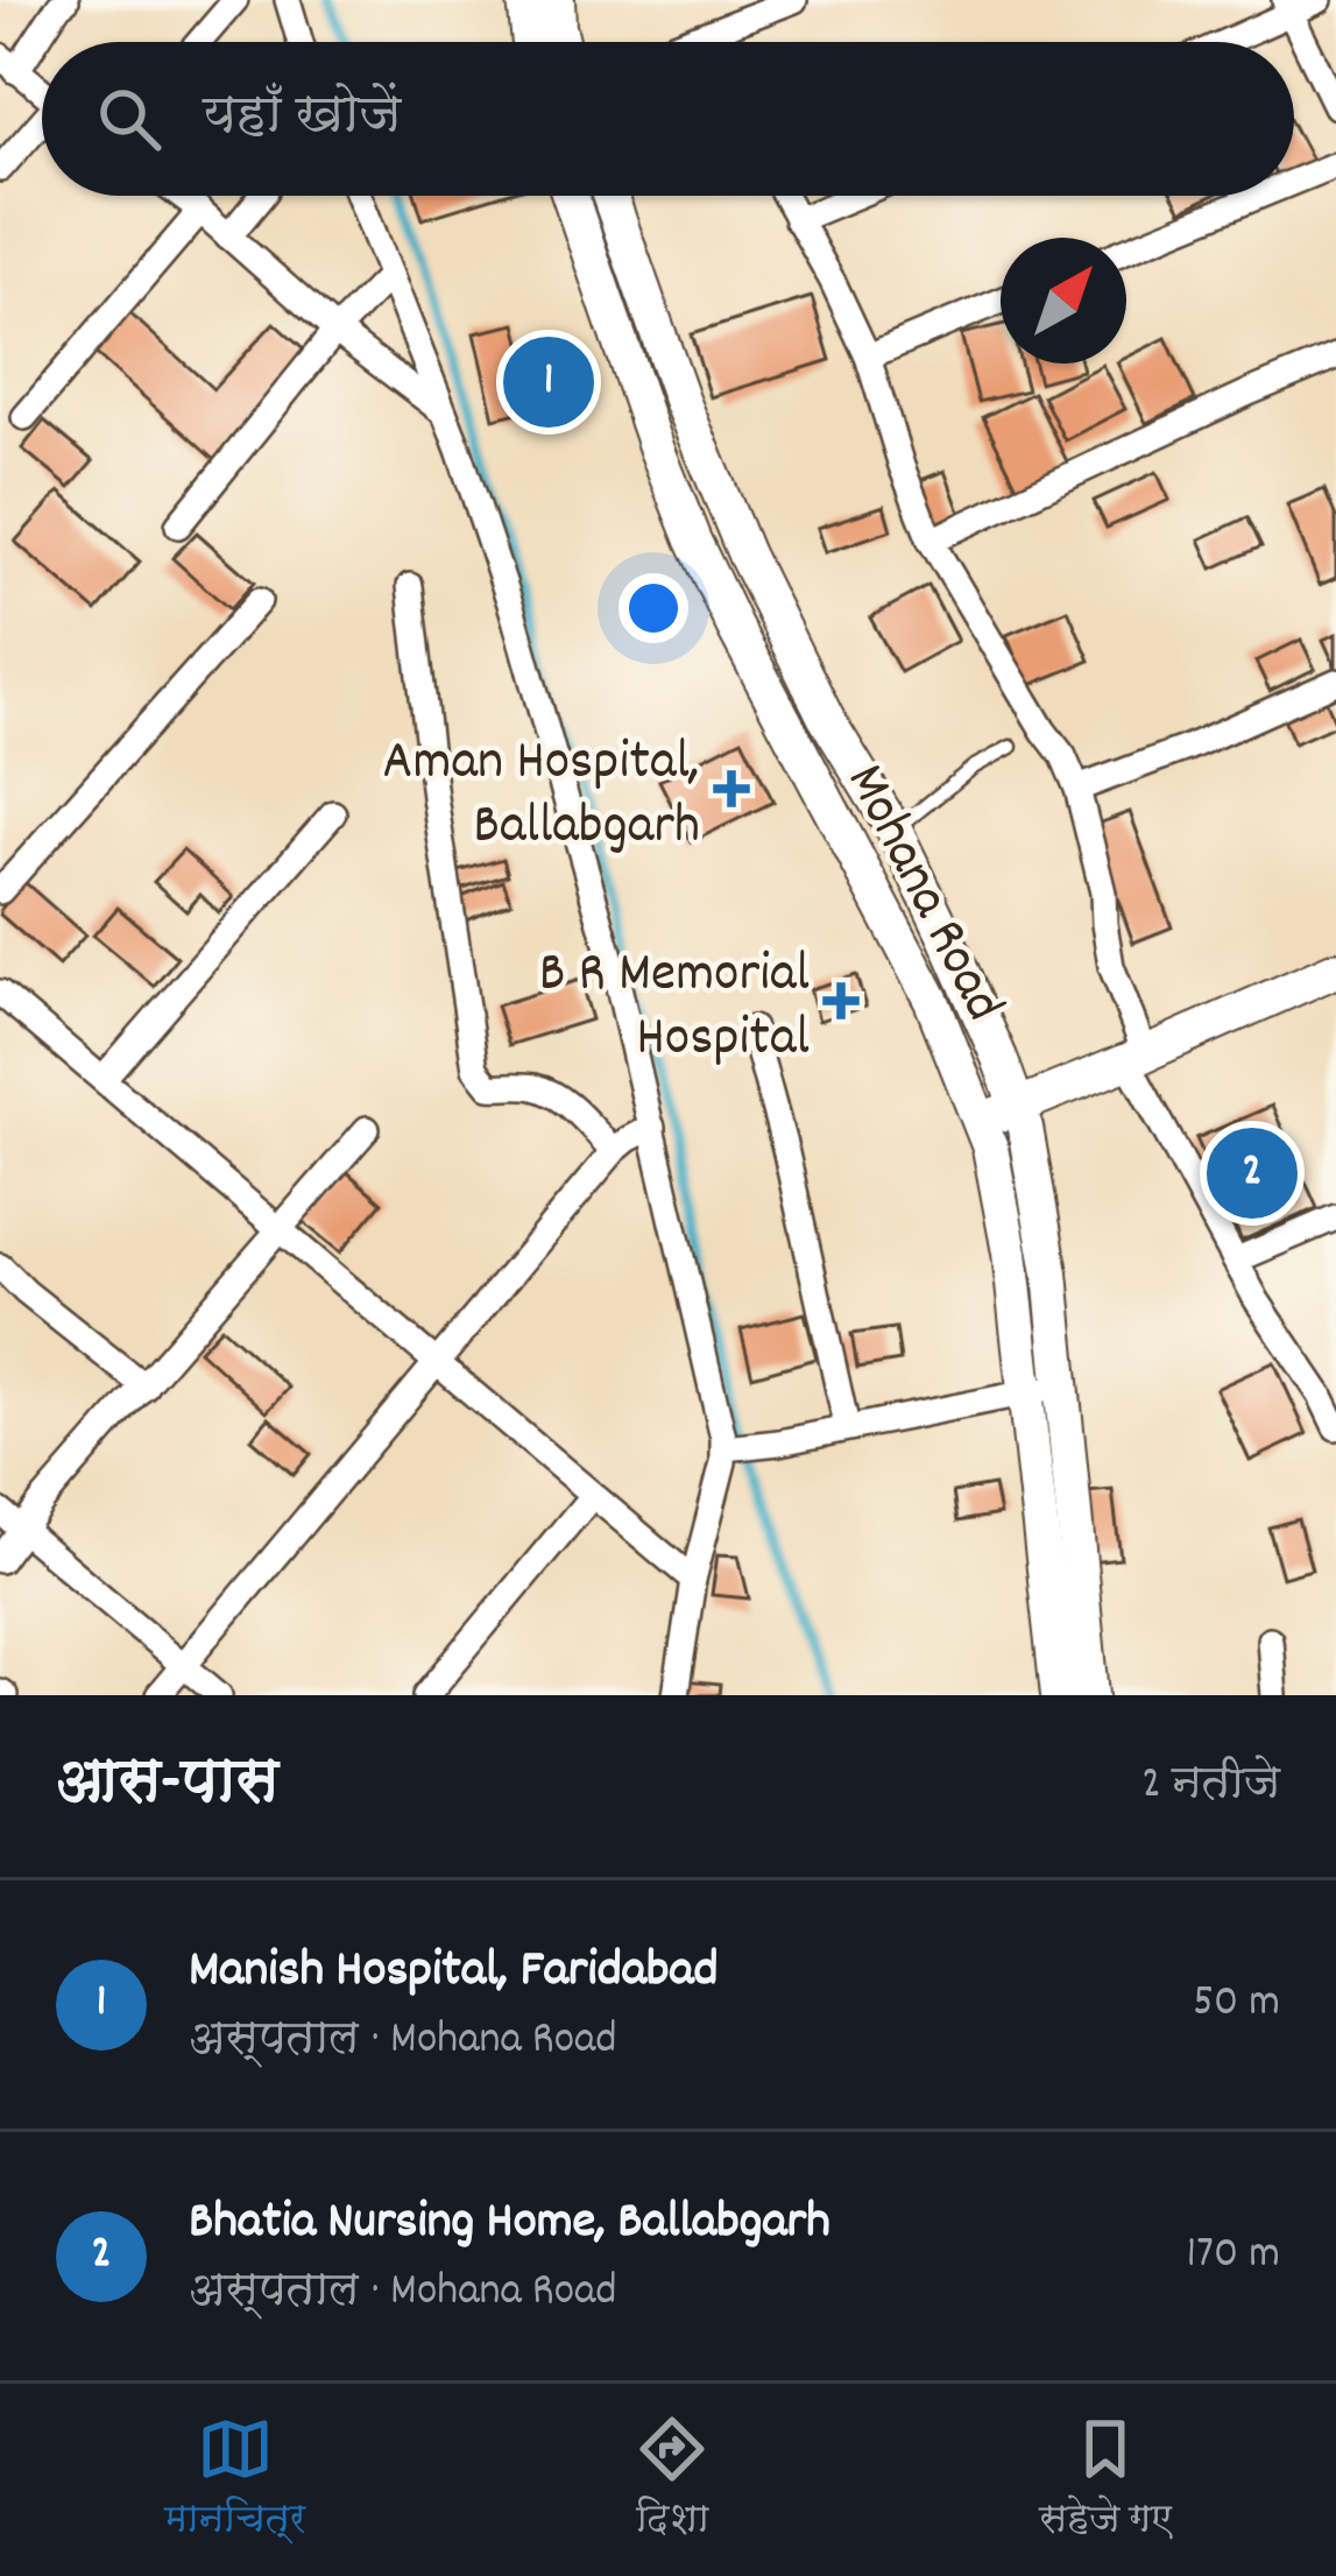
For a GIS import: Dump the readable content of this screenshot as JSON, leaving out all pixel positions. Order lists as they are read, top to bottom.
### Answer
{
  "streets": {
    "street": ["Mohana Road"]
  },
  "places": {
    "health": ["Aman Hospital, Ballabgarh", "B R Memorial Hospital"]
  },
  "north": "top right",
  "page": {
    "search": "यहाँ खोजें",
    "pins": ["1", "2"],
    "heading": ["आस-पास", "2 नतीजे"],
    "list": [
      {
        "mark": "1",
        "name": "Manish Hospital, Faridabad",
        "note": "अस्पताल · Mohana Road",
        "value": "50 m"
      },
      {
        "mark": "2",
        "name": "Bhatia Nursing Home, Ballabgarh",
        "note": "अस्पताल · Mohana Road",
        "value": "170 m"
      }
    ],
    "nav": ["मानचित्र", "दिशा", "सहेजे गए"]
  }
}
